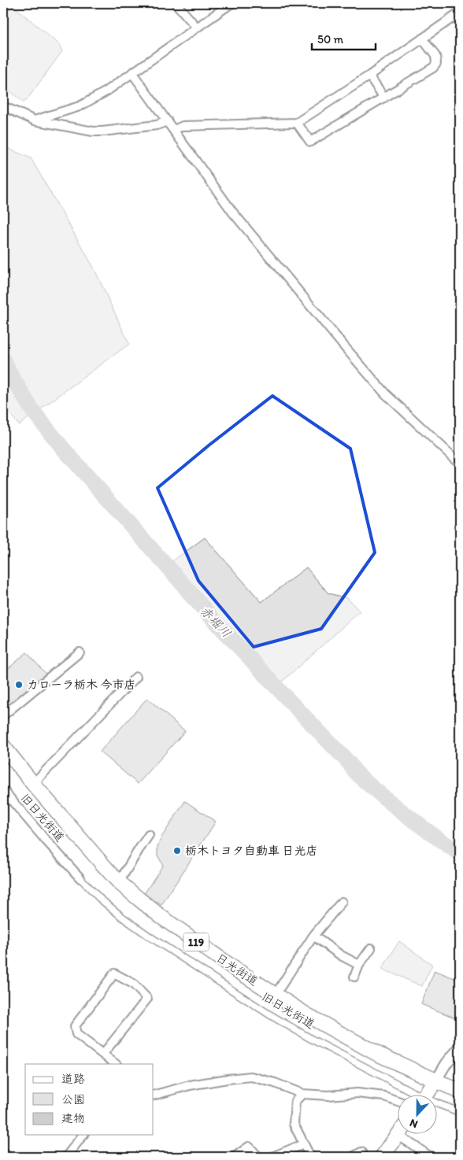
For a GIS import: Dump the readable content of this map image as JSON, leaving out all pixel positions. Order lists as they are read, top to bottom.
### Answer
{
  "streets": {
    "highway": ["119", "日光街道"],
    "street": ["旧日光街道"]
  },
  "water": ["赤堀川"],
  "places": ["カローラ栃木 今市店", "栃木トヨタ自動車 日光店"],
  "legend": ["道路", "公園", "建物"],
  "scale_bar": "50 m",
  "north": "bottom"
}
